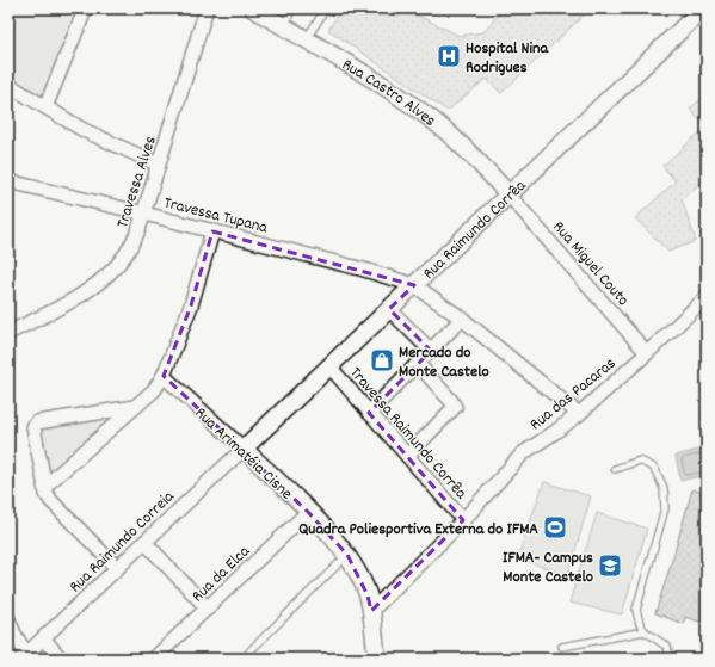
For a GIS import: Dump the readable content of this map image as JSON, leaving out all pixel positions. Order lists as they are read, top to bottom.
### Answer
{
  "streets": {
    "street": [
      "Rua Castro Alves",
      "Travessa Alves",
      "Travessa Tupana",
      "Rua Raimundo Corrêa",
      "Rua Miguel Couto",
      "Rua das Pacaras",
      "Travessa Raimundo Corrêa",
      "Rua Arimatéia Cisne",
      "Rua Raimundo Correia",
      "Rua da Elca"
    ]
  },
  "crossings": [
    ["Rua Castro Alves", "Rua Raimundo Corrêa"],
    ["Rua Castro Alves", "Rua Miguel Couto"],
    ["Travessa Alves", "Travessa Tupana"],
    ["Travessa Tupana", "Rua Raimundo Corrêa"],
    ["Travessa Tupana", "Rua das Pacaras"],
    ["Rua Raimundo Corrêa", "Rua Miguel Couto"],
    ["Rua Raimundo Corrêa", "Travessa Raimundo Corrêa"],
    ["Rua Raimundo Corrêa", "Rua Arimatéia Cisne"],
    ["Rua Raimundo Corrêa", "Rua Raimundo Correia"],
    ["Rua Miguel Couto", "Rua das Pacaras"],
    ["Rua das Pacaras", "Travessa Raimundo Corrêa"],
    ["Rua das Pacaras", "Rua Arimatéia Cisne"],
    ["Rua Arimatéia Cisne", "Rua Raimundo Correia"],
    ["Rua Arimatéia Cisne", "Rua da Elca"]
  ],
  "places": {
    "hospital": ["Hospital Nina Rodrigues"],
    "shop": ["Mercado do Monte Castelo"],
    "sports": ["Quadra Poliesportiva Externa do IFMA"],
    "school or university": ["IFMA- Campus Monte Castelo"]
  }
}
